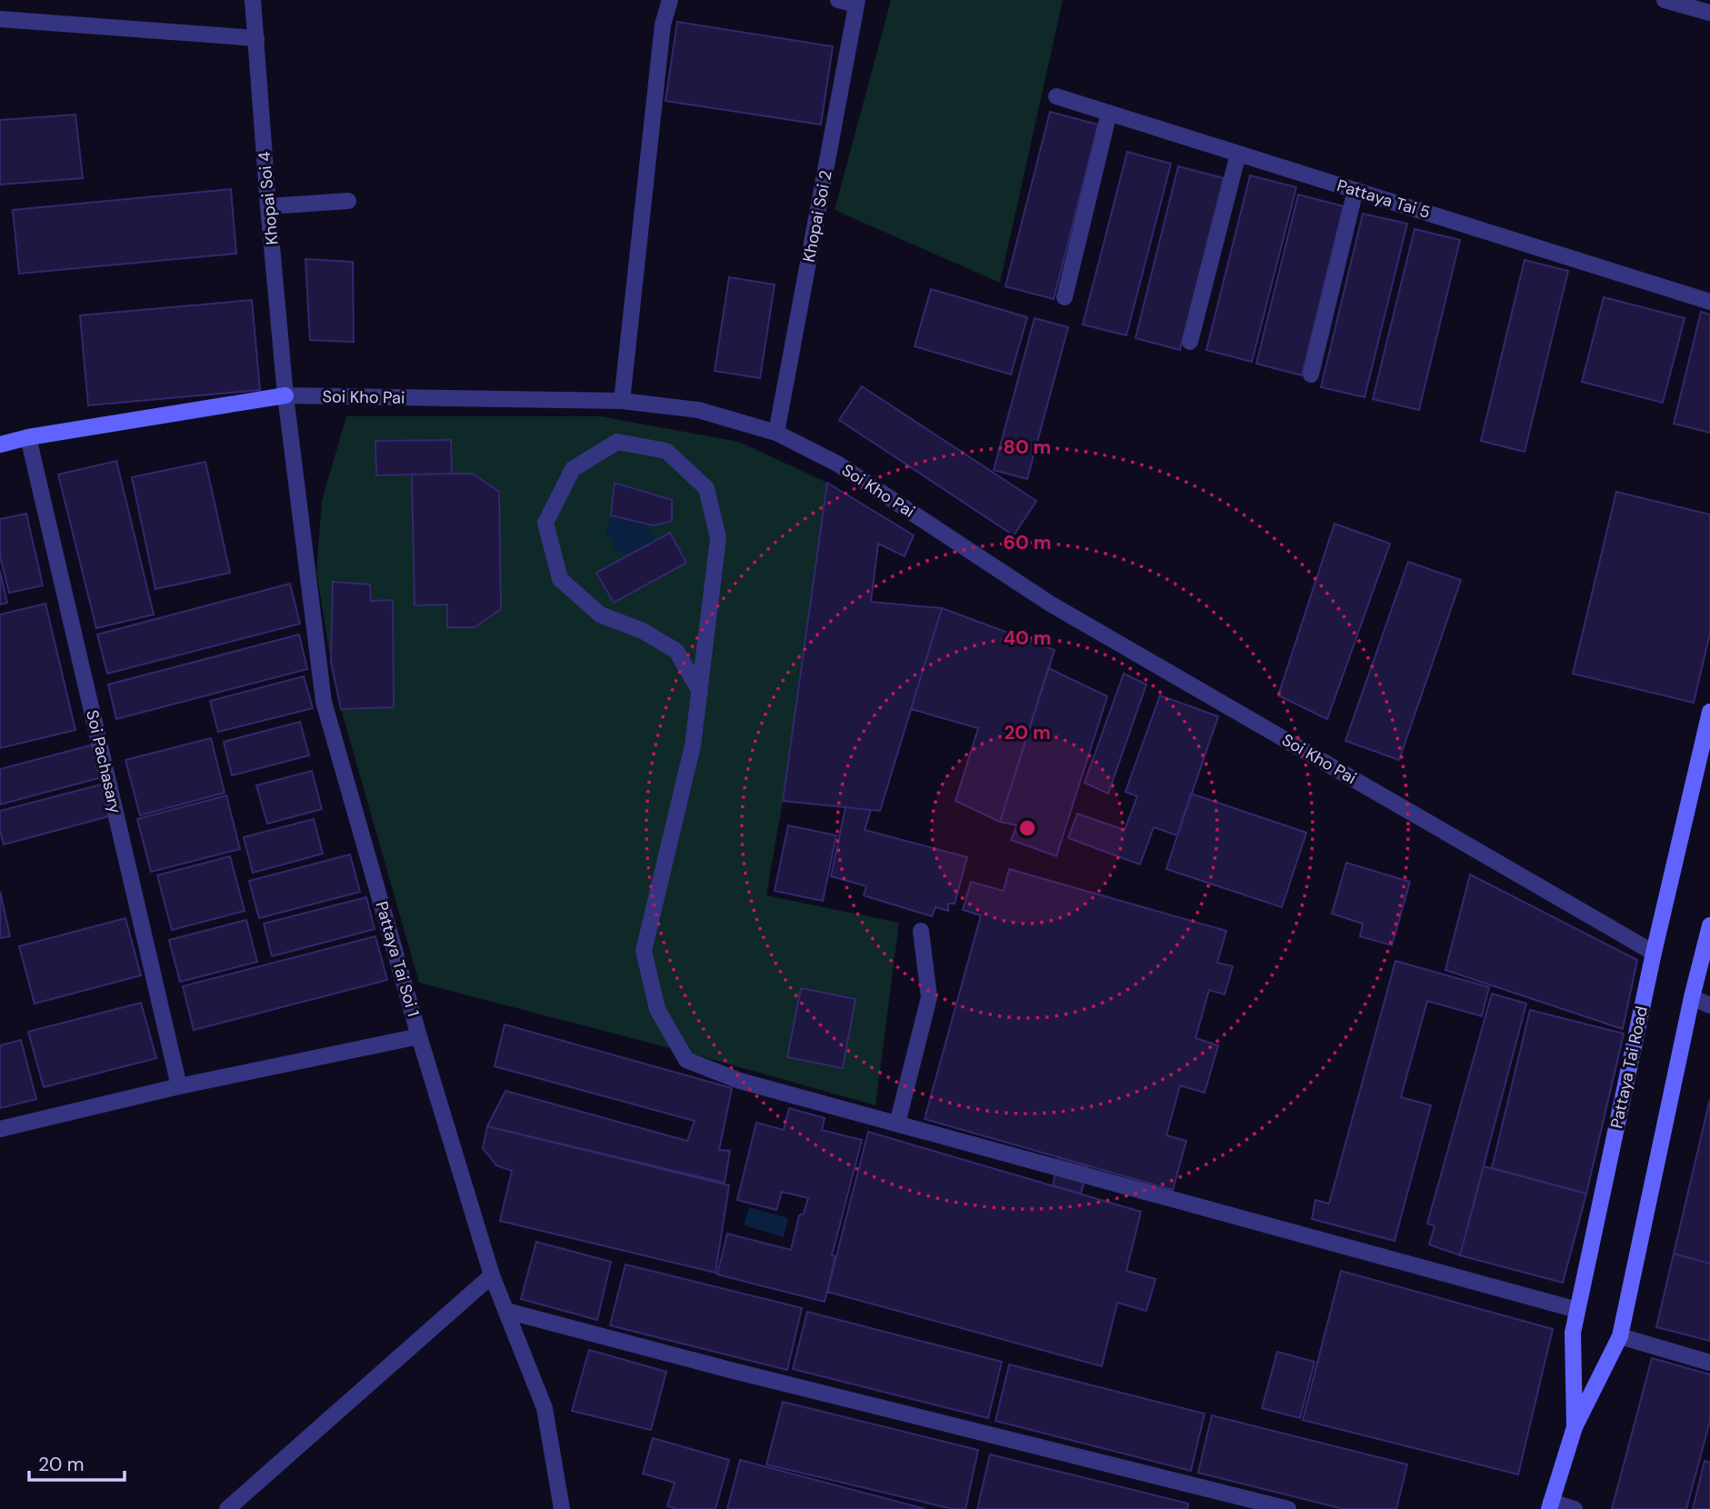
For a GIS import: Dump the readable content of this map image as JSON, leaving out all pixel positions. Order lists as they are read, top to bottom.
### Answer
{
  "streets": {
    "main road": ["Soi Kho Pai", "Pattaya Tai Road"],
    "street": [
      "Khopai Soi 4",
      "Pattaya Tai 5",
      "Khopai Soi 2",
      "Soi Pachasary",
      "Pattaya Tai Soi 1"
    ]
  },
  "crossings": [
    ["Khopai Soi 4", "Soi Kho Pai"],
    ["Khopai Soi 4", "Pattaya Tai Soi 1"],
    ["Khopai Soi 2", "Soi Kho Pai"],
    ["Soi Kho Pai", "Soi Pachasary"],
    ["Soi Kho Pai", "Pattaya Tai Soi 1"],
    ["Soi Kho Pai", "Pattaya Tai Road"]
  ],
  "scale_bar": "20 m",
  "rings": [
    "80 m",
    "60 m",
    "40 m",
    "20 m"
  ]
}
